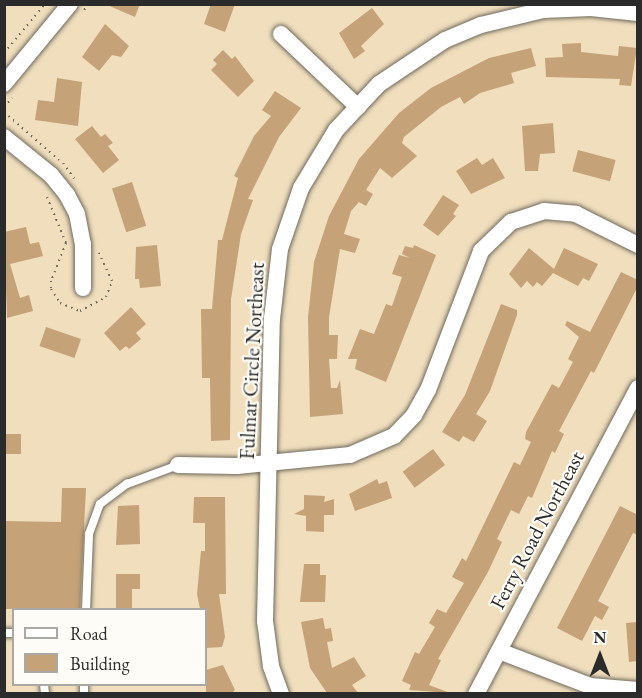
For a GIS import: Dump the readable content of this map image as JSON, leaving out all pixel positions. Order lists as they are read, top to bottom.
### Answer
{
  "streets": {
    "street": ["Fulmar Circle Northeast", "Ferry Road Northeast"]
  },
  "legend": ["Road", "Building"],
  "north": "top"
}
